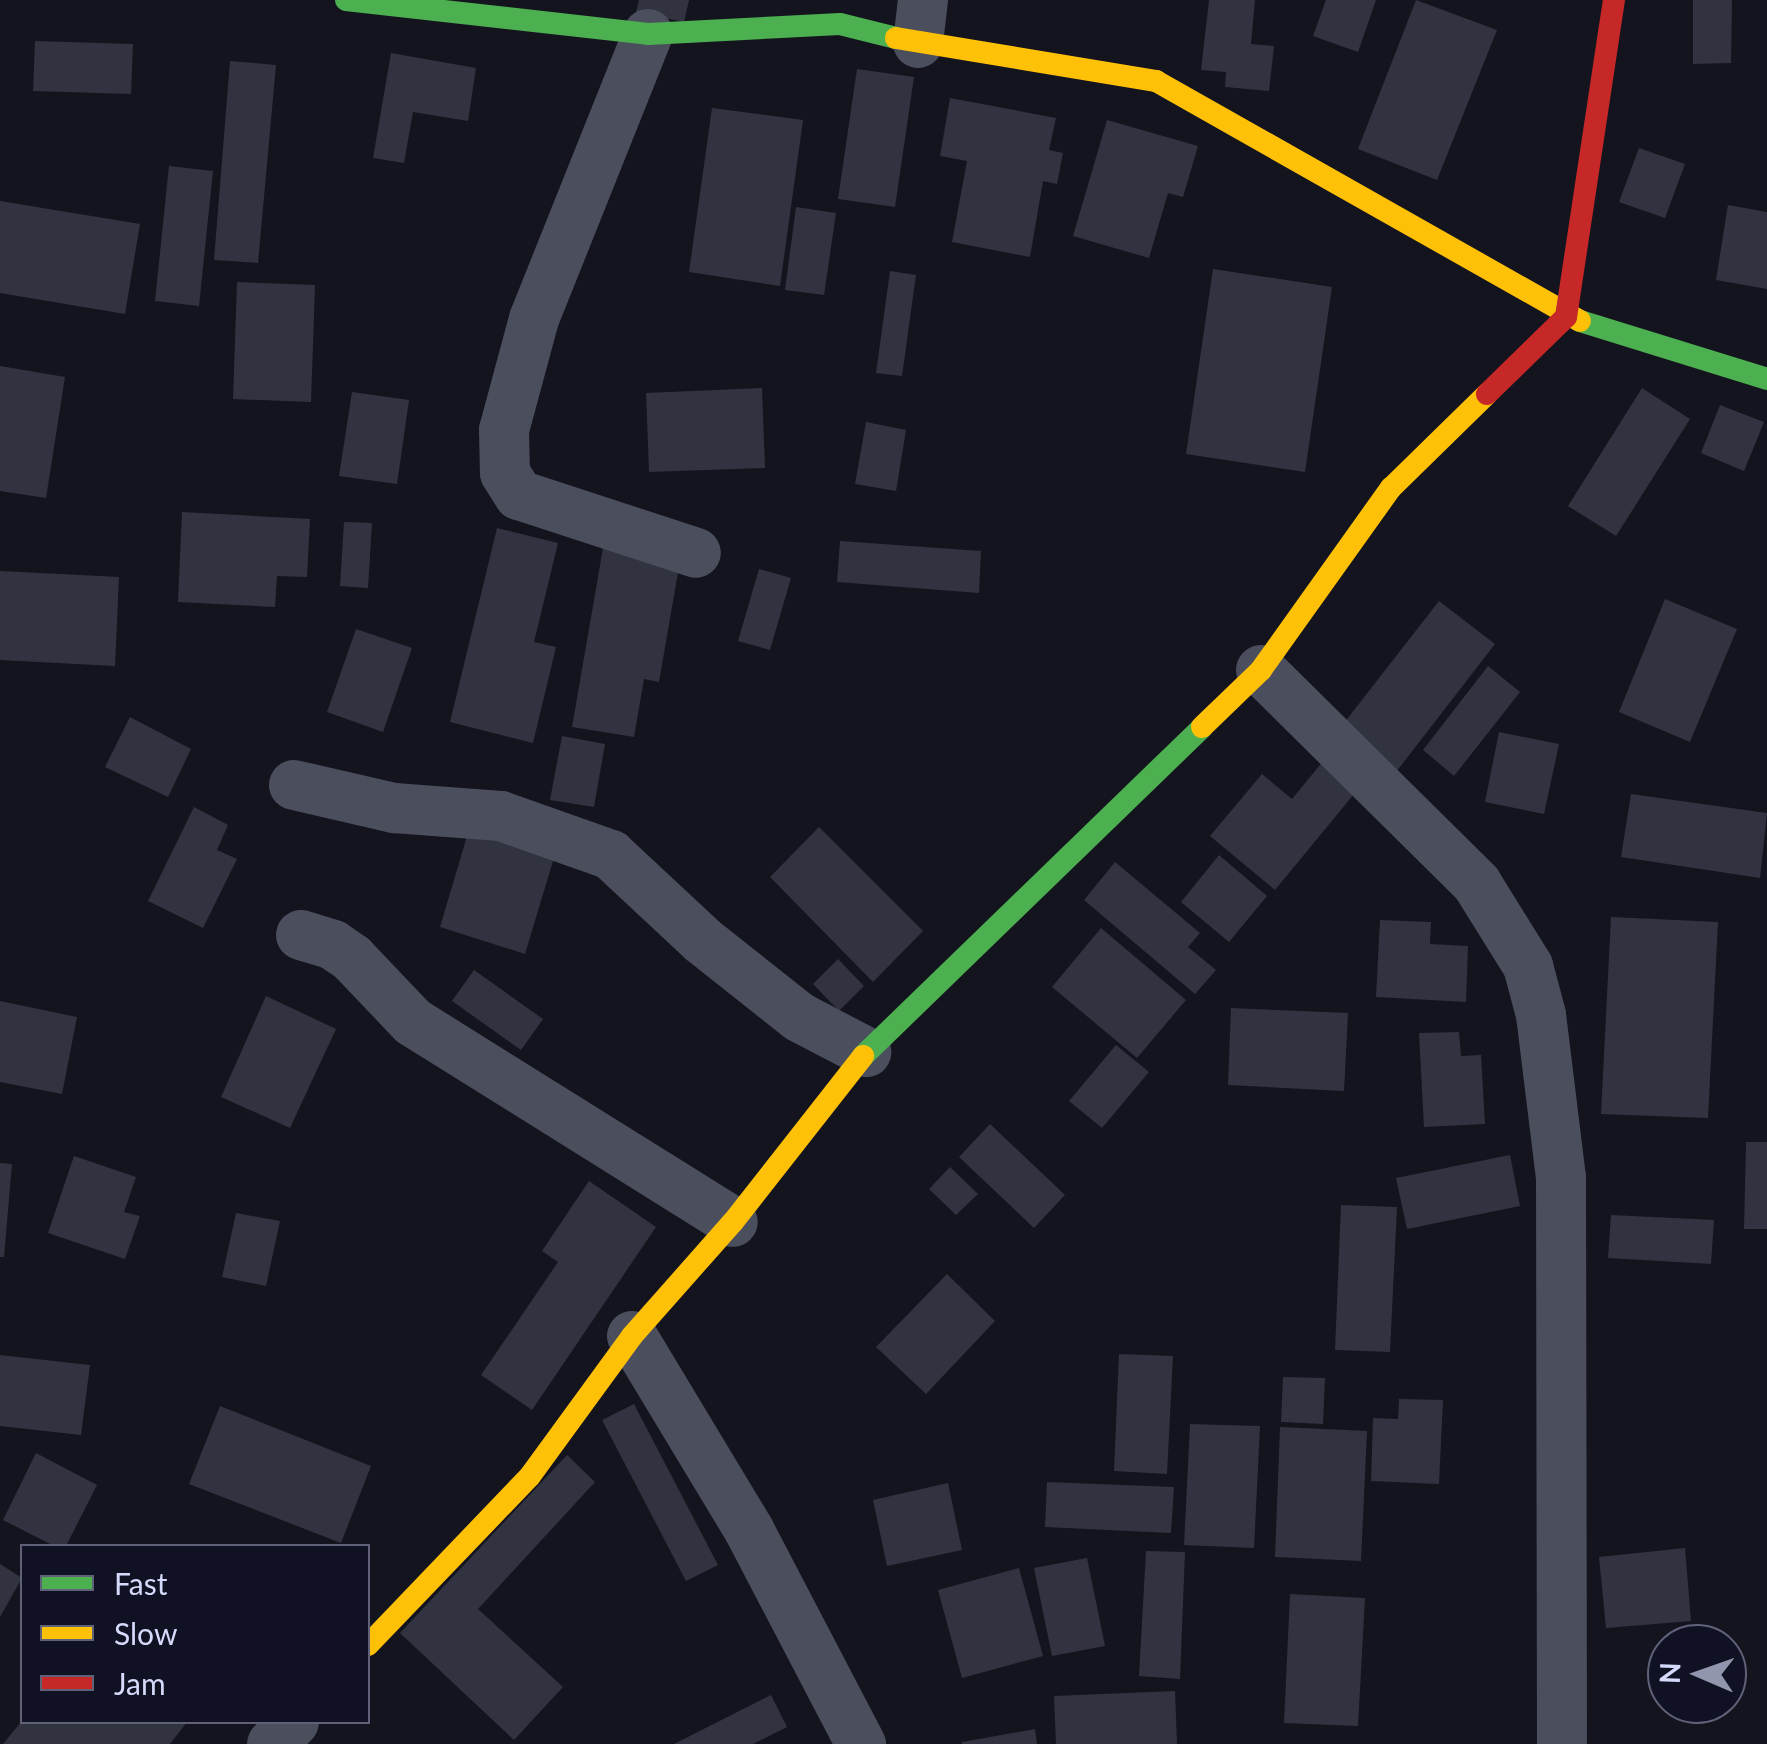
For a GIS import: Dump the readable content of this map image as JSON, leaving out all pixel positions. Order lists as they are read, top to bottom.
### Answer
{
  "legend": ["Fast", "Slow", "Jam"],
  "north": "left"
}
